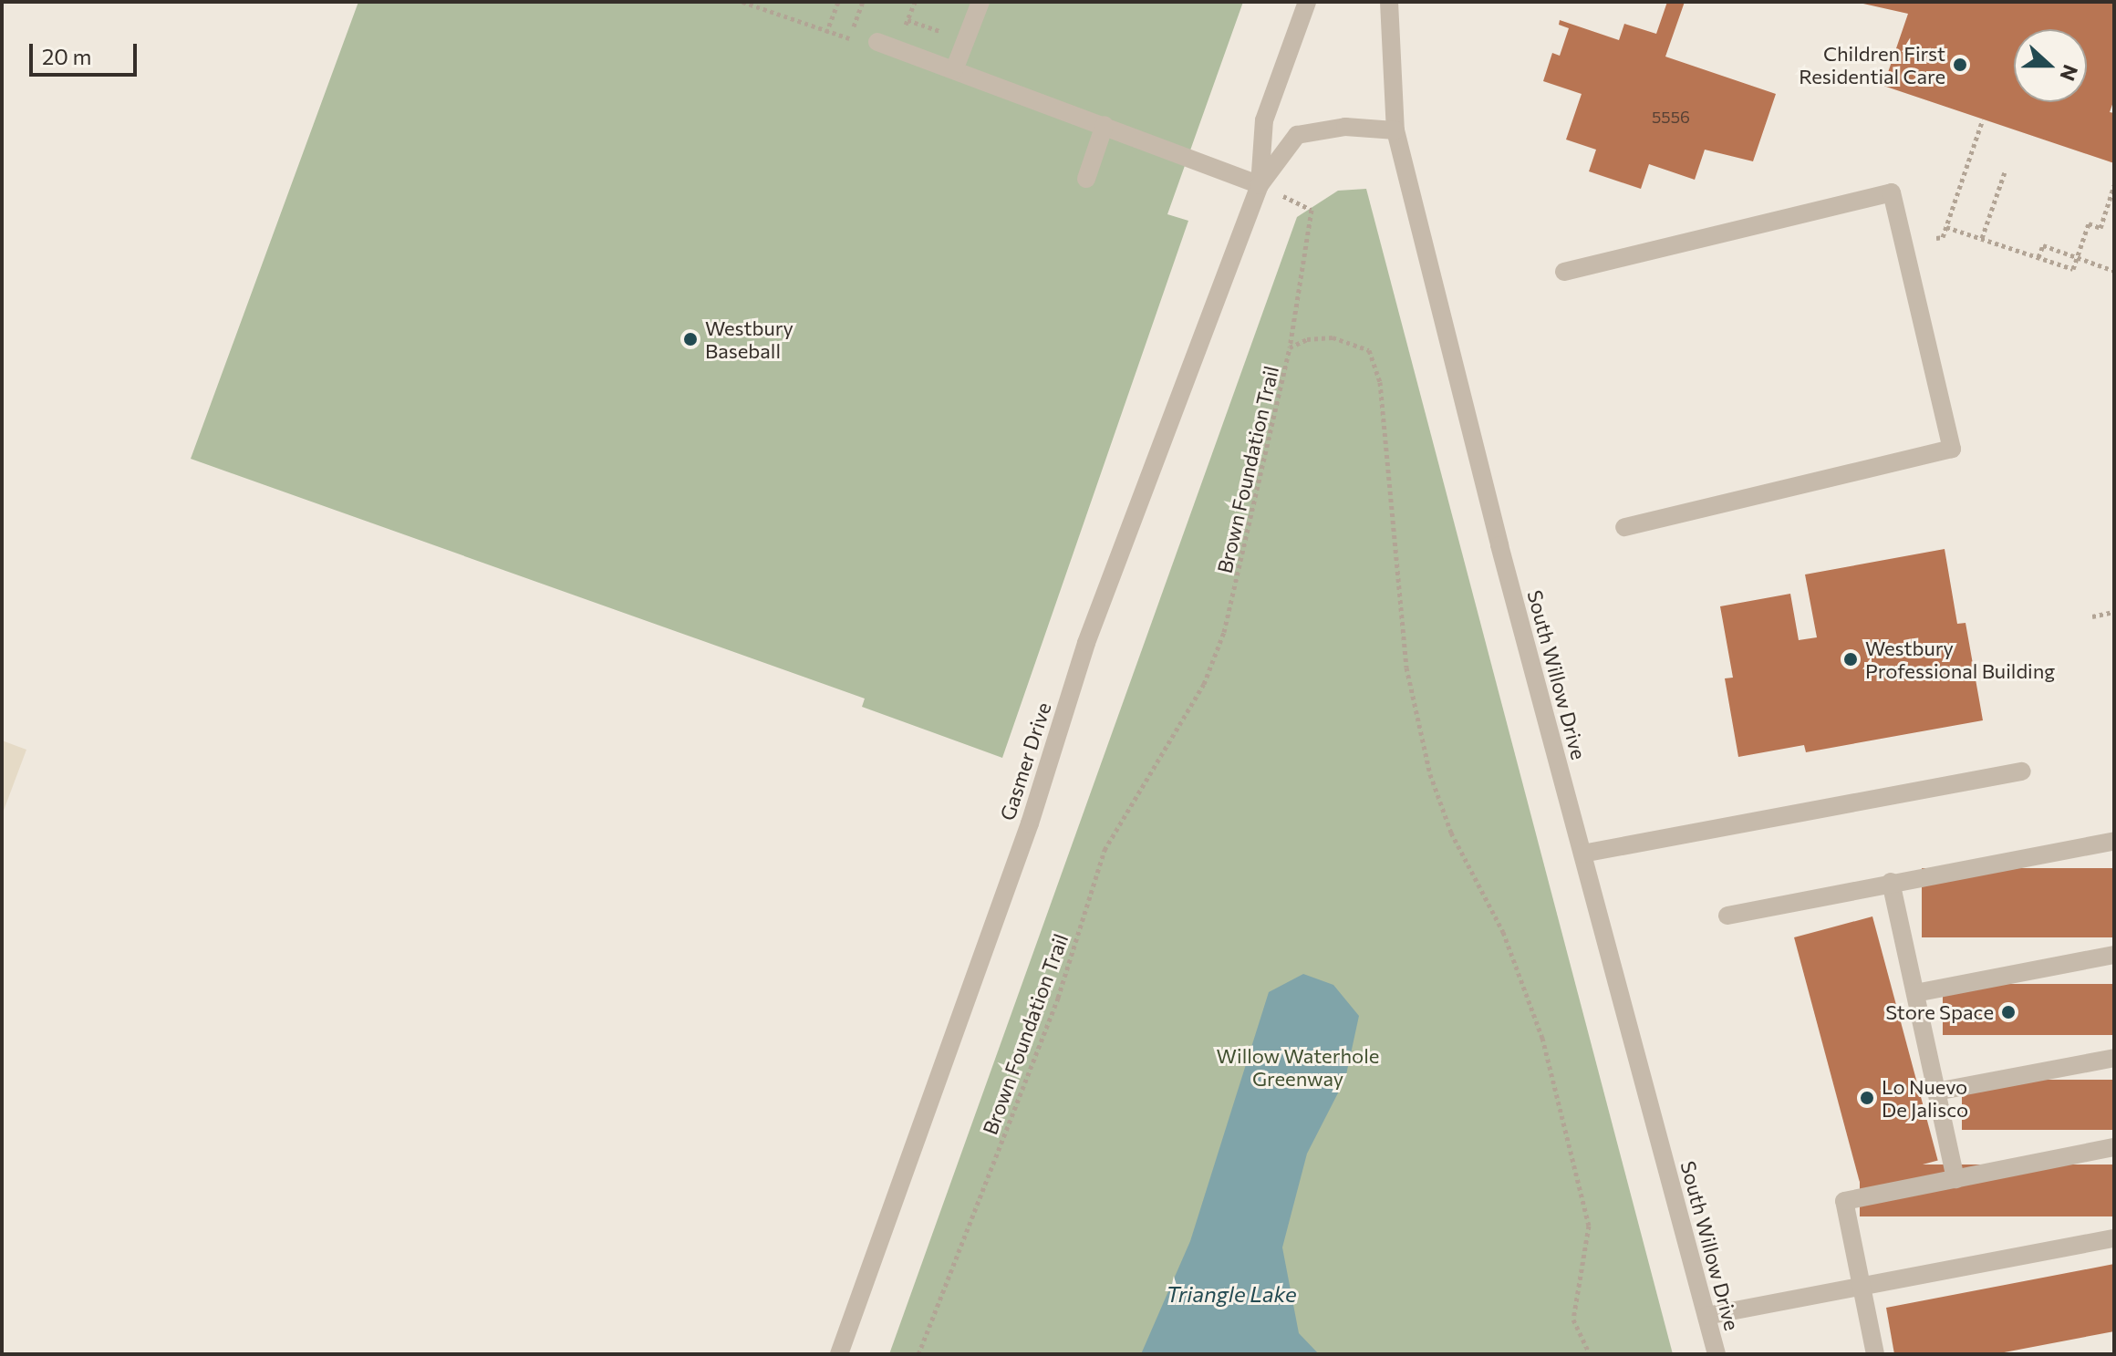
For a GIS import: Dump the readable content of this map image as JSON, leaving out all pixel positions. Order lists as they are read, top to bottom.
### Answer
{
  "streets": {
    "street": ["South Willow Drive", "Gasmer Drive"],
    "path": ["Brown Foundation Trail"]
  },
  "crossings": [
    ["South Willow Drive", "Gasmer Drive"]
  ],
  "water": ["Triangle Lake"],
  "parks": ["Willow Waterhole Greenway"],
  "places": [
    "Children First Residential Care",
    "Westbury Baseball",
    "Westbury Professional Building",
    "Store Space",
    "Lo Nuevo De Jalisco"
  ],
  "house_numbers": ["5556"],
  "scale_bar": "20 m",
  "north": "right"
}
